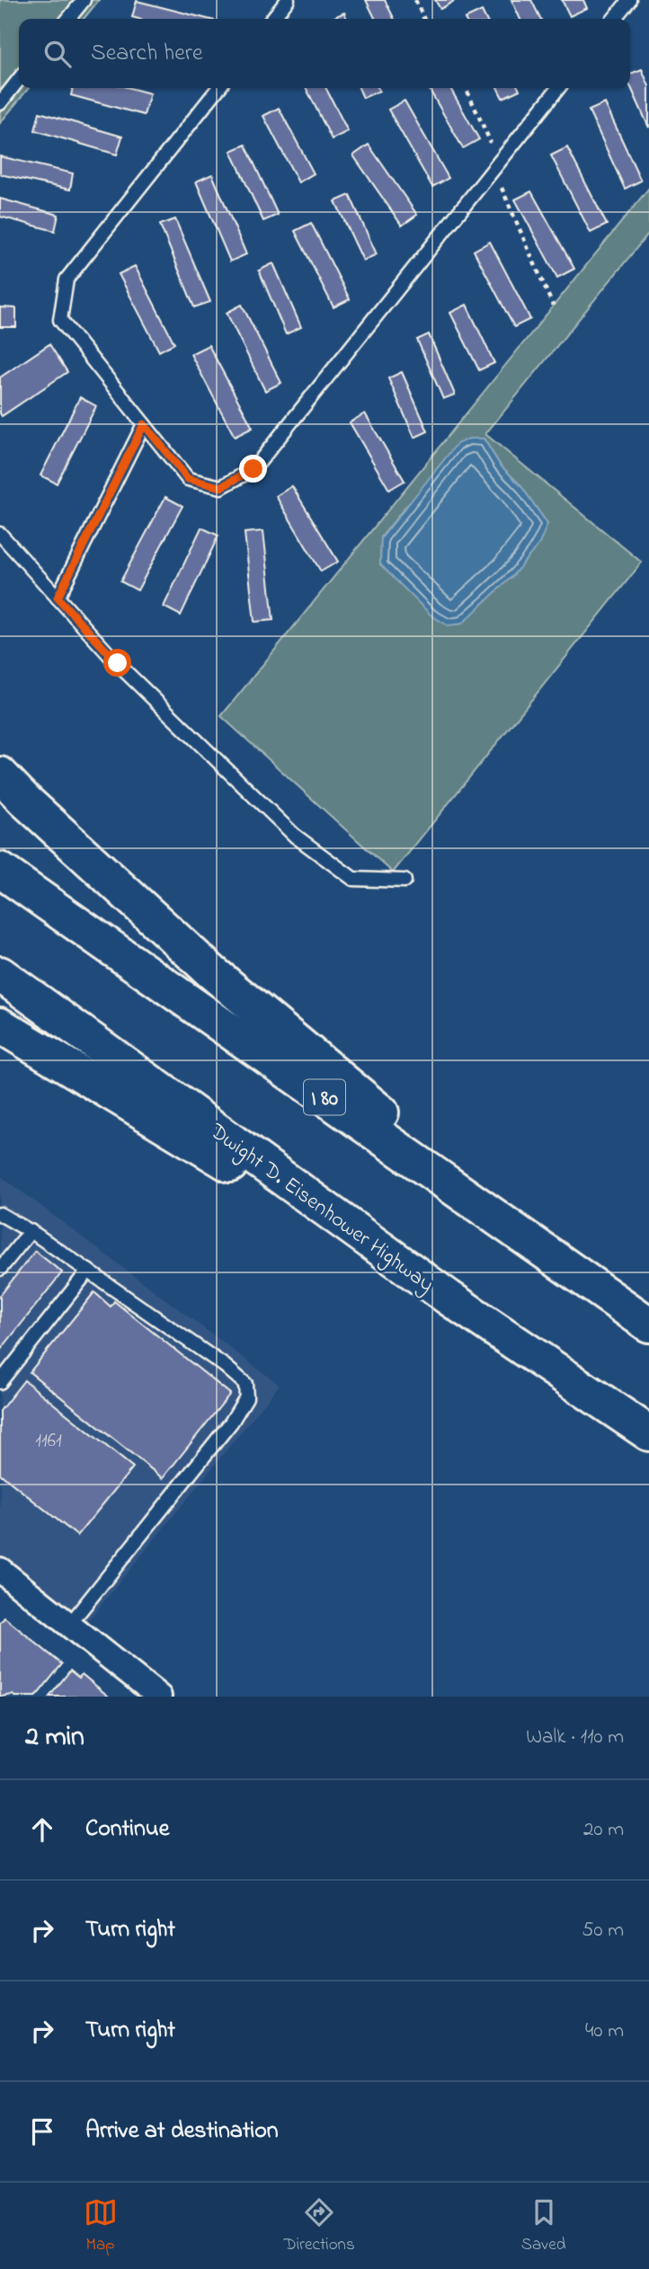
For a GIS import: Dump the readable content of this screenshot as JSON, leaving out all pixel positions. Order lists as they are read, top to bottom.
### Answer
{
  "streets": {
    "highway": ["I 80", "Dwight D. Eisenhower Highway"]
  },
  "house_numbers": ["1161"],
  "page": {
    "search": "Search here",
    "heading": ["2 min", "Walk · 110 m"],
    "list": [
      ["Continue", "20 m"],
      ["Turn right", "50 m"],
      ["Turn right", "40 m"],
      "Arrive at destination"
    ],
    "nav": ["Map", "Directions", "Saved"]
  }
}
